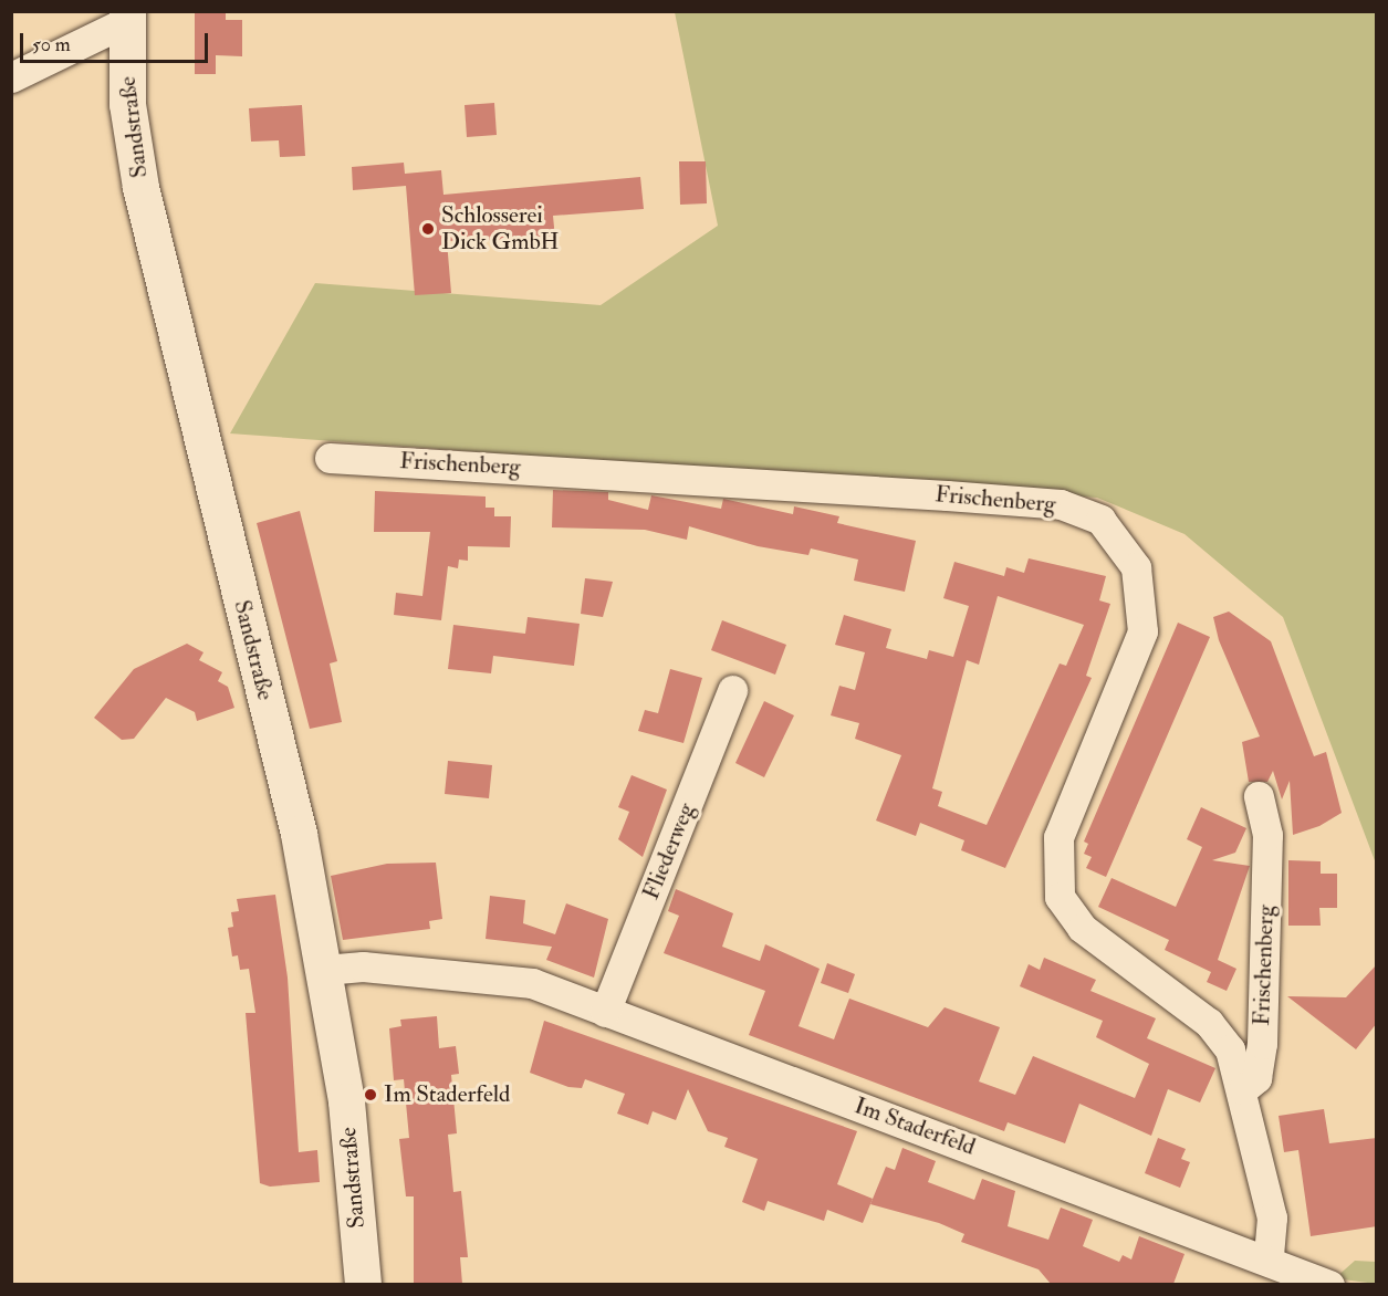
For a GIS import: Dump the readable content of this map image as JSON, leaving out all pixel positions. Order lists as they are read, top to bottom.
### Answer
{
  "streets": {
    "street": [
      "Sandstraße",
      "Frischenberg",
      "Fliederweg",
      "Im Staderfeld"
    ]
  },
  "crossings": [
    ["Sandstraße", "Im Staderfeld"],
    ["Frischenberg", "Im Staderfeld"],
    ["Fliederweg", "Im Staderfeld"]
  ],
  "places": ["Schlosserei Dick GmbH", "Im Staderfeld"],
  "scale_bar": "50 m"
}
